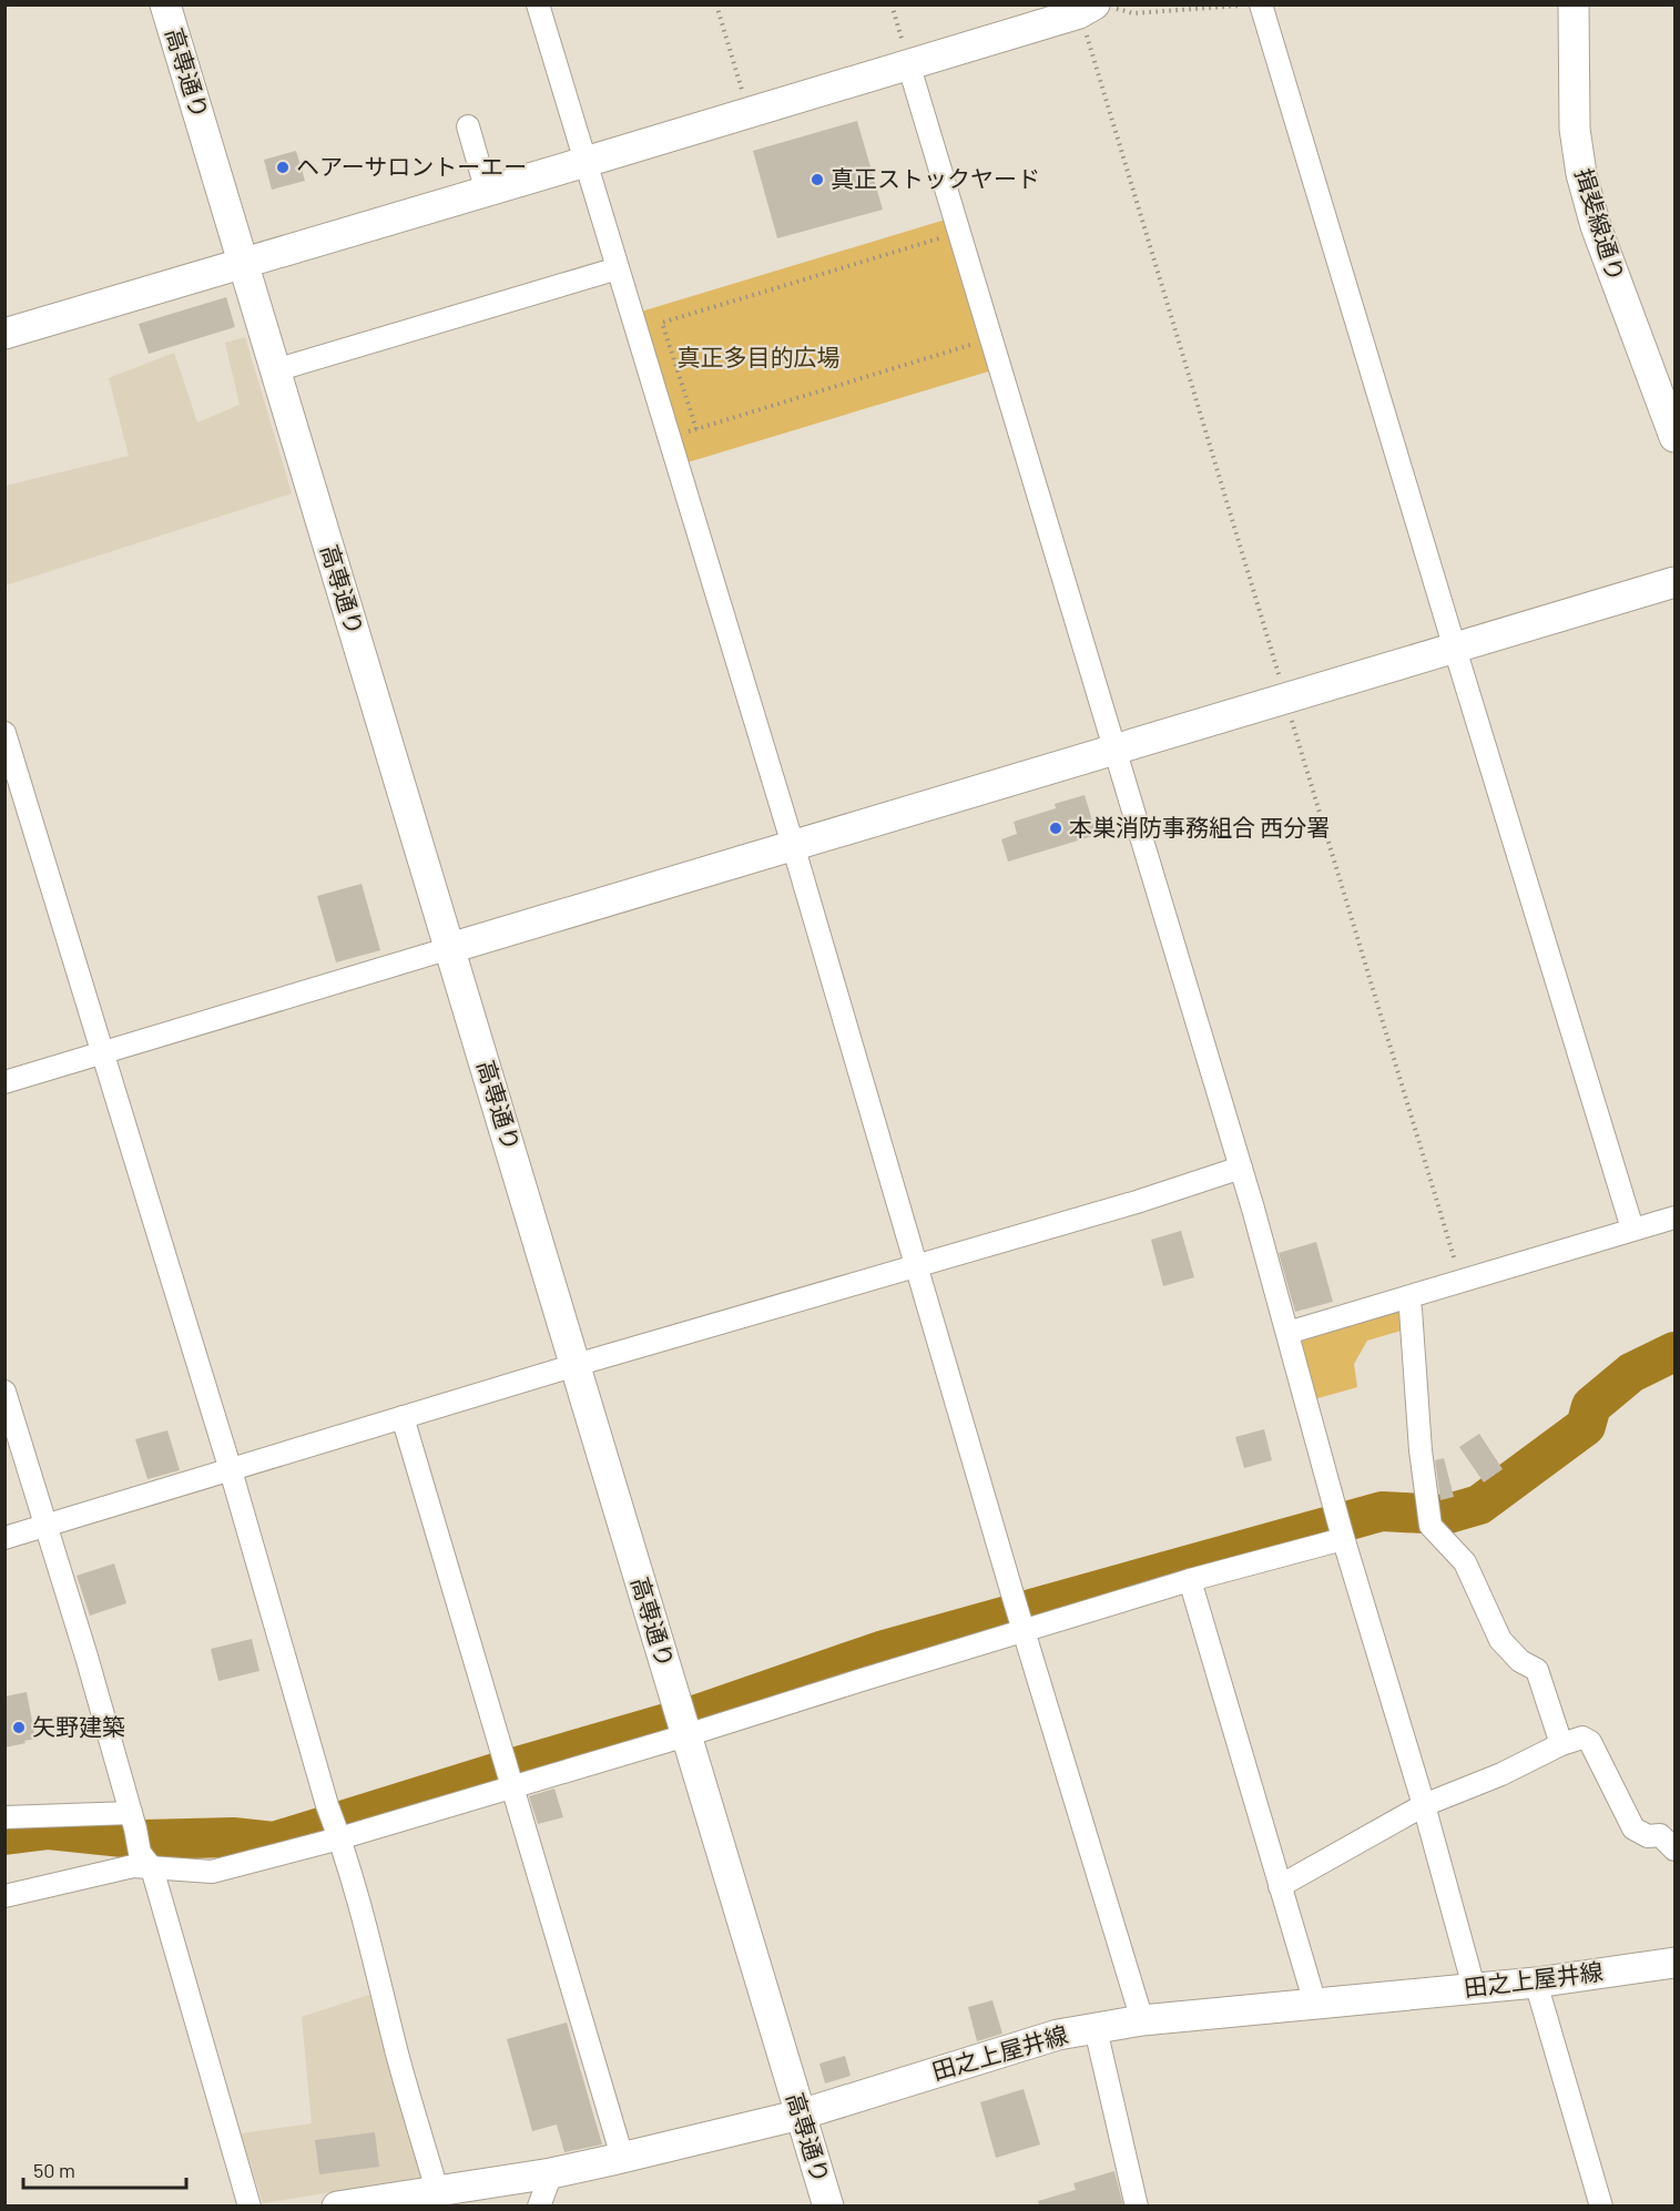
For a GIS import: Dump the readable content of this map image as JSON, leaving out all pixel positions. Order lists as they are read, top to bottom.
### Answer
{
  "streets": {
    "street": ["高専通り", "揖斐線通り", "田之上屋井線"]
  },
  "crossings": [
    ["高専通り", "田之上屋井線"]
  ],
  "parks": ["真正多目的広場"],
  "places": [
    "ヘアーサロントーエー",
    "真正ストックヤード",
    "本巣消防事務組合 西分署",
    "矢野建築"
  ],
  "scale_bar": "50 m"
}
